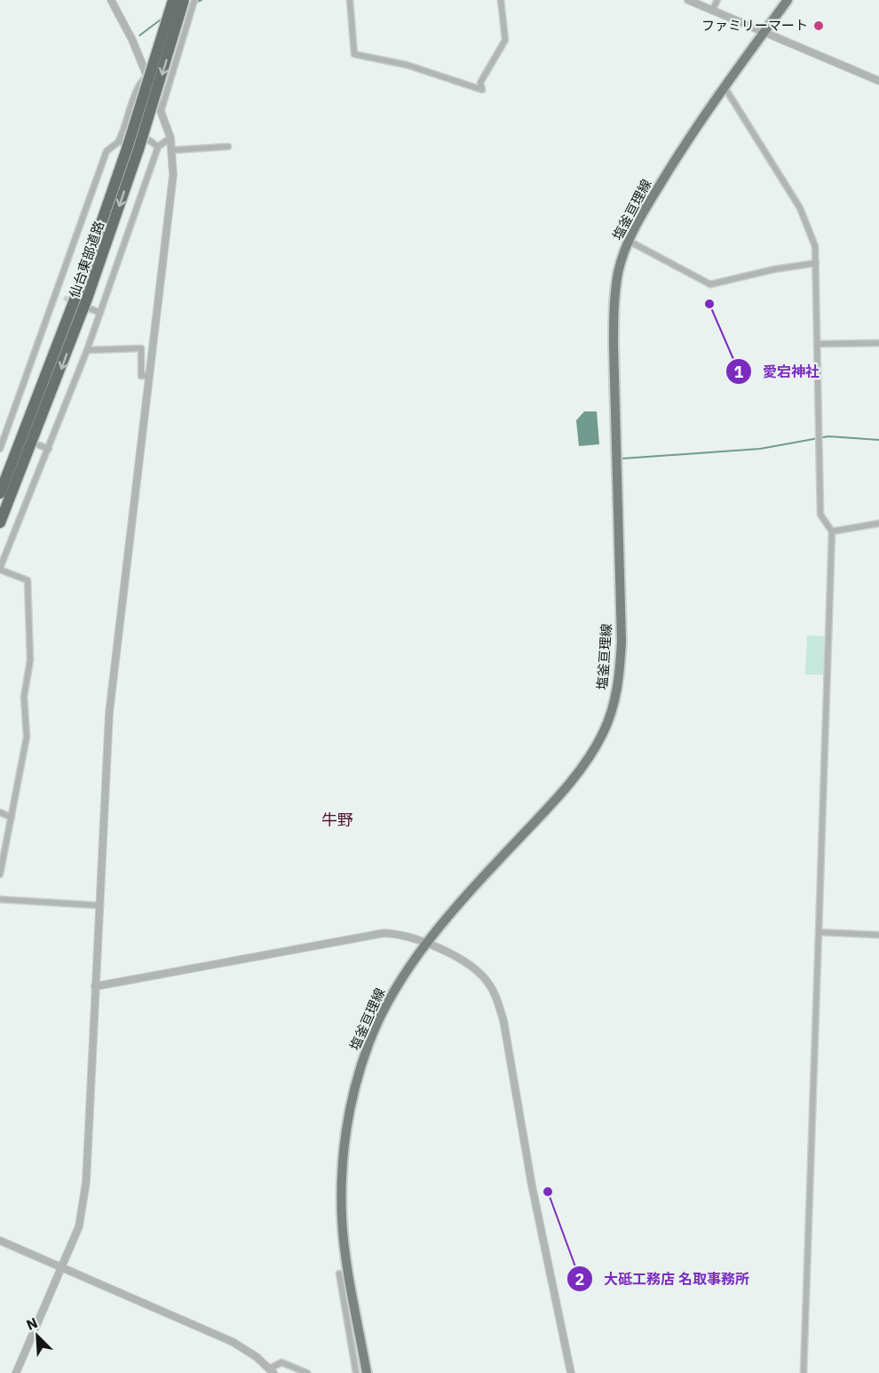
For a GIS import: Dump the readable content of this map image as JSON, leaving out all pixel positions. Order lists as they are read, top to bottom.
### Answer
{
  "streets": {
    "highway": ["仙台東部道路"],
    "main road": ["塩釜亘理線"]
  },
  "districts": ["牛野"],
  "places": ["ファミリーマート", "愛宕神社", "大砥工務店 名取事務所"],
  "north": "top left"
}
